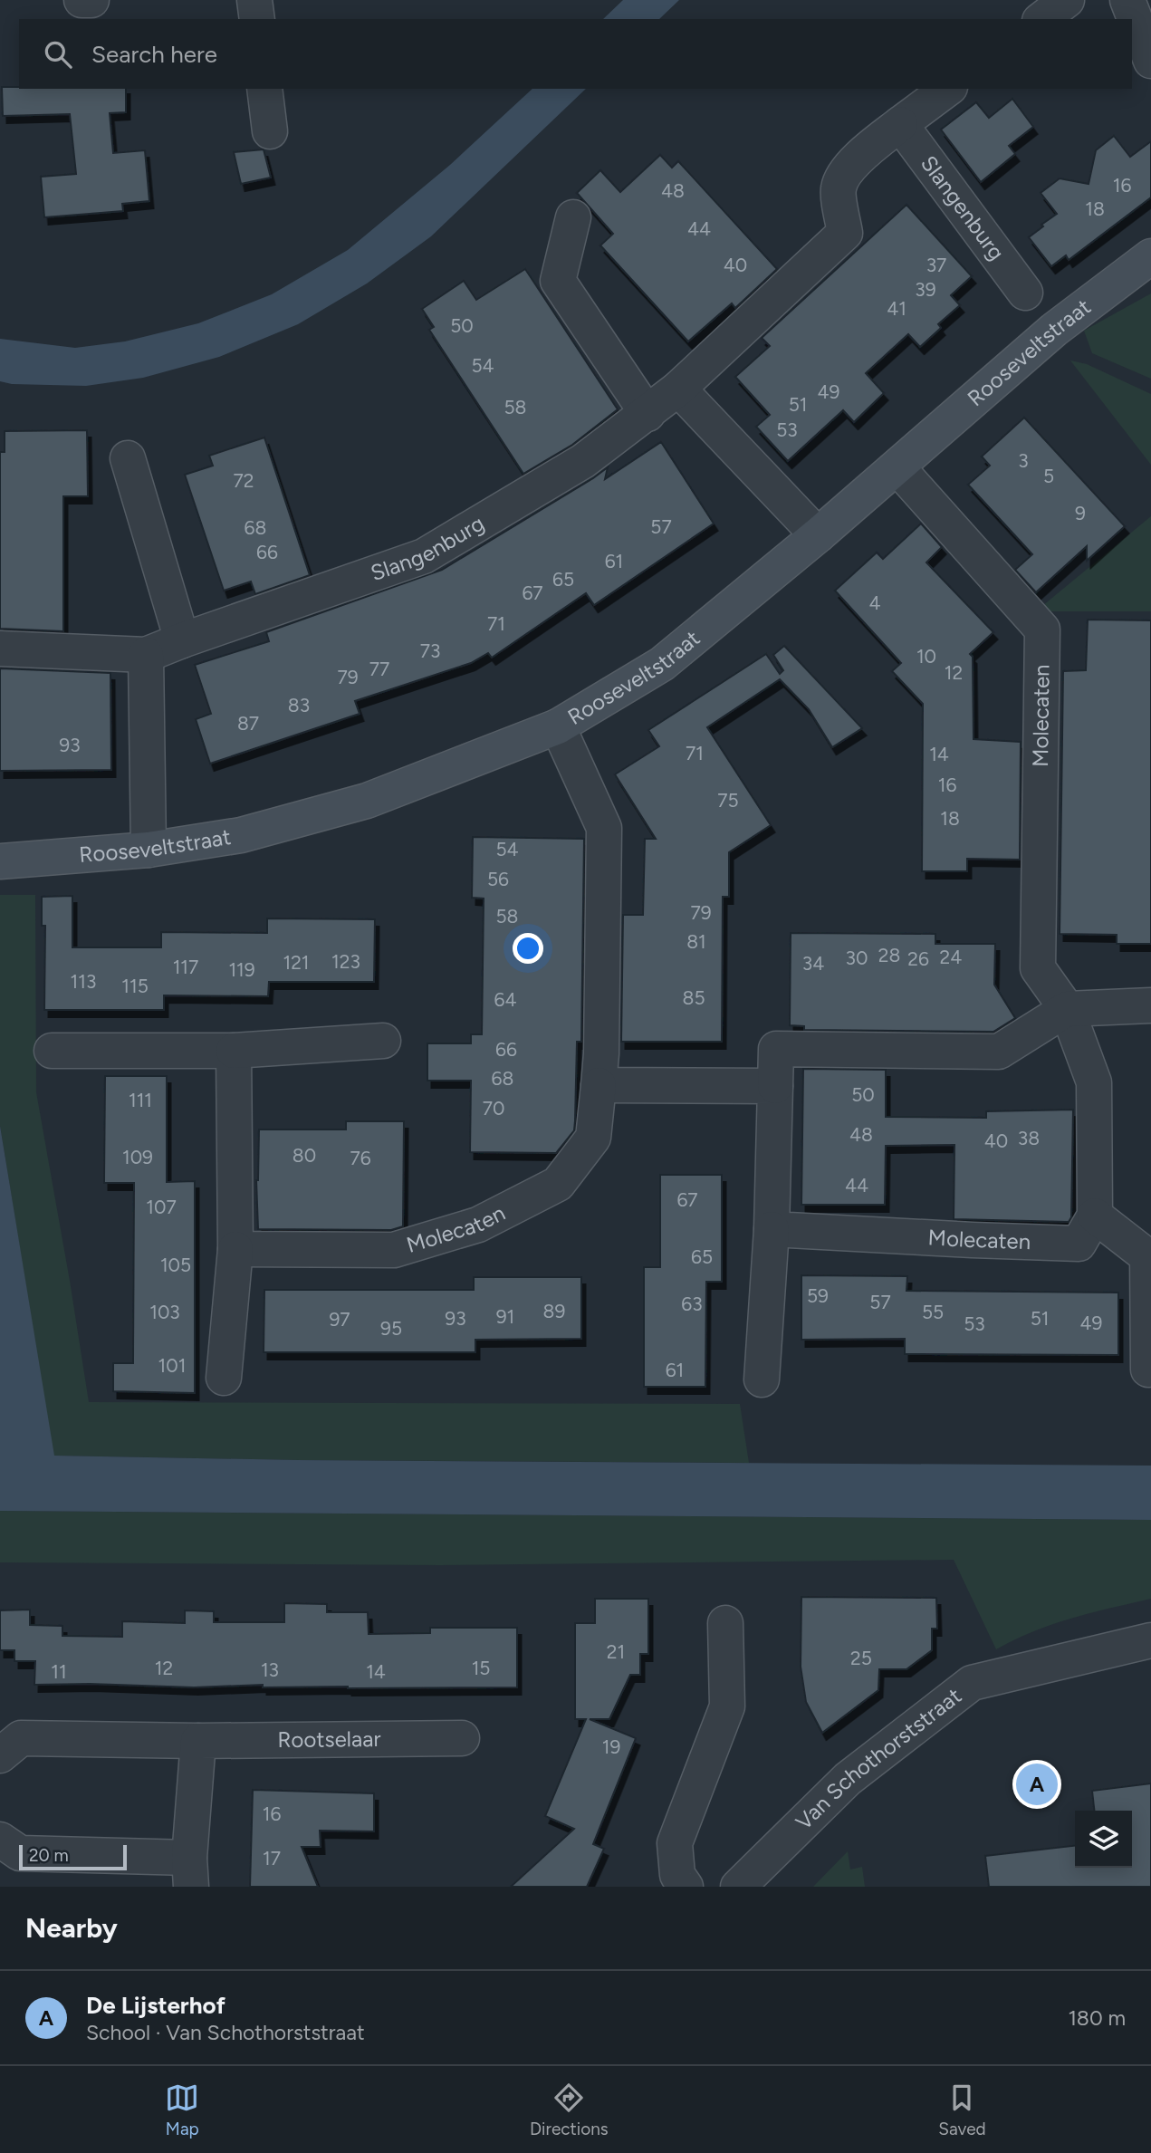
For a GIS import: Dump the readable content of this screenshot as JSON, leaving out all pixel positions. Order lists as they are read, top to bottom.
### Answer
{
  "streets": {
    "street": [
      "Slangenburg",
      "Rooseveltstraat",
      "Molecaten",
      "Rootselaar",
      "Van Schothorststraat"
    ]
  },
  "crossings": [
    ["Rooseveltstraat", "Molecaten"]
  ],
  "house_numbers": [
    "16",
    "48",
    "18",
    "44",
    "40",
    "37",
    "39",
    "41",
    "50",
    "54",
    "49",
    "51",
    "58",
    "53",
    "3",
    "5",
    "72",
    "9",
    "57",
    "68",
    "66",
    "61",
    "65",
    "67",
    "4",
    "71",
    "73",
    "10",
    "77",
    "12",
    "79",
    "83",
    "87",
    "93",
    "71",
    "14",
    "16",
    "75",
    "18",
    "54",
    "56",
    "79",
    "58",
    "81",
    "28",
    "24",
    "30",
    "26",
    "123",
    "121",
    "34",
    "117",
    "119",
    "113",
    "115",
    "85",
    "64",
    "66",
    "68",
    "50",
    "111",
    "70",
    "48",
    "38",
    "40",
    "80",
    "109",
    "76",
    "44",
    "67",
    "107",
    "65",
    "105",
    "59",
    "57",
    "63",
    "89",
    "103",
    "55",
    "91",
    "93",
    "51",
    "97",
    "49",
    "53",
    "95",
    "101",
    "61",
    "21",
    "25",
    "12",
    "15",
    "13",
    "11",
    "14",
    "19",
    "16",
    "17"
  ],
  "scale_bar": "20 m",
  "page": {
    "search": "Search here",
    "pins": "A",
    "scale": "20 m",
    "heading": "Nearby",
    "list": [
      {
        "mark": "A",
        "name": "De Lijsterhof",
        "note": "School · Van Schothorststraat",
        "value": "180 m"
      }
    ],
    "nav": ["Map", "Directions", "Saved"]
  }
}
